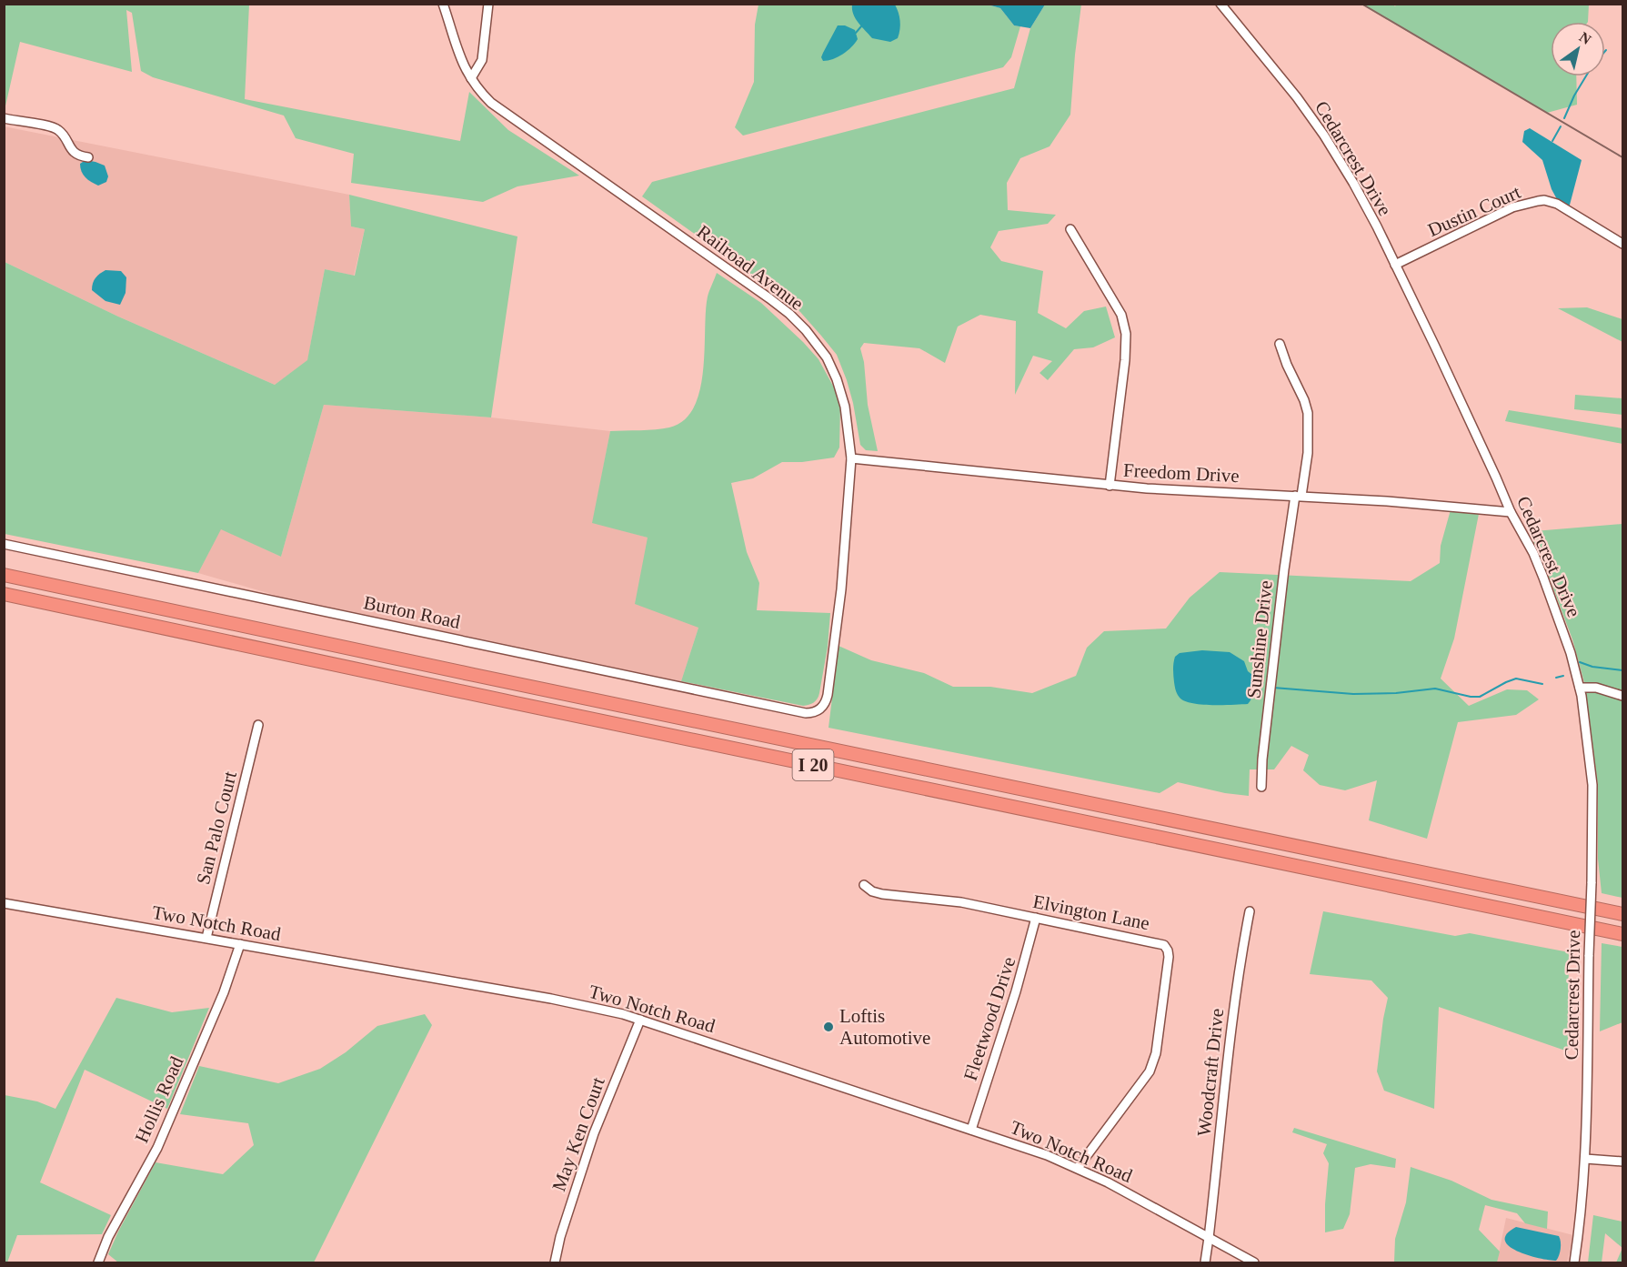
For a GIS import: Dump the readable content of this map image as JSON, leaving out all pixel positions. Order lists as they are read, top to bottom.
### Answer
{
  "streets": {
    "highway": ["I 20"],
    "street": [
      "Cedarcrest Drive",
      "Dustin Court",
      "Railroad Avenue",
      "Freedom Drive",
      "Burton Road",
      "Sunshine Drive",
      "San Palo Court",
      "Elvington Lane",
      "Two Notch Road",
      "Fleetwood Drive",
      "Woodcraft Drive",
      "Hollis Road",
      "May Ken Court"
    ]
  },
  "crossings": [
    ["Cedarcrest Drive", "Dustin Court"],
    ["Cedarcrest Drive", "Freedom Drive"],
    ["Railroad Avenue", "Freedom Drive"],
    ["Railroad Avenue", "Burton Road"],
    ["Freedom Drive", "Sunshine Drive"],
    ["San Palo Court", "Two Notch Road"],
    ["Elvington Lane", "Two Notch Road"],
    ["Elvington Lane", "Fleetwood Drive"],
    ["Two Notch Road", "Fleetwood Drive"],
    ["Two Notch Road", "Woodcraft Drive"],
    ["Two Notch Road", "Hollis Road"],
    ["Two Notch Road", "May Ken Court"]
  ],
  "places": ["Loftis Automotive"],
  "north": "top right"
}
